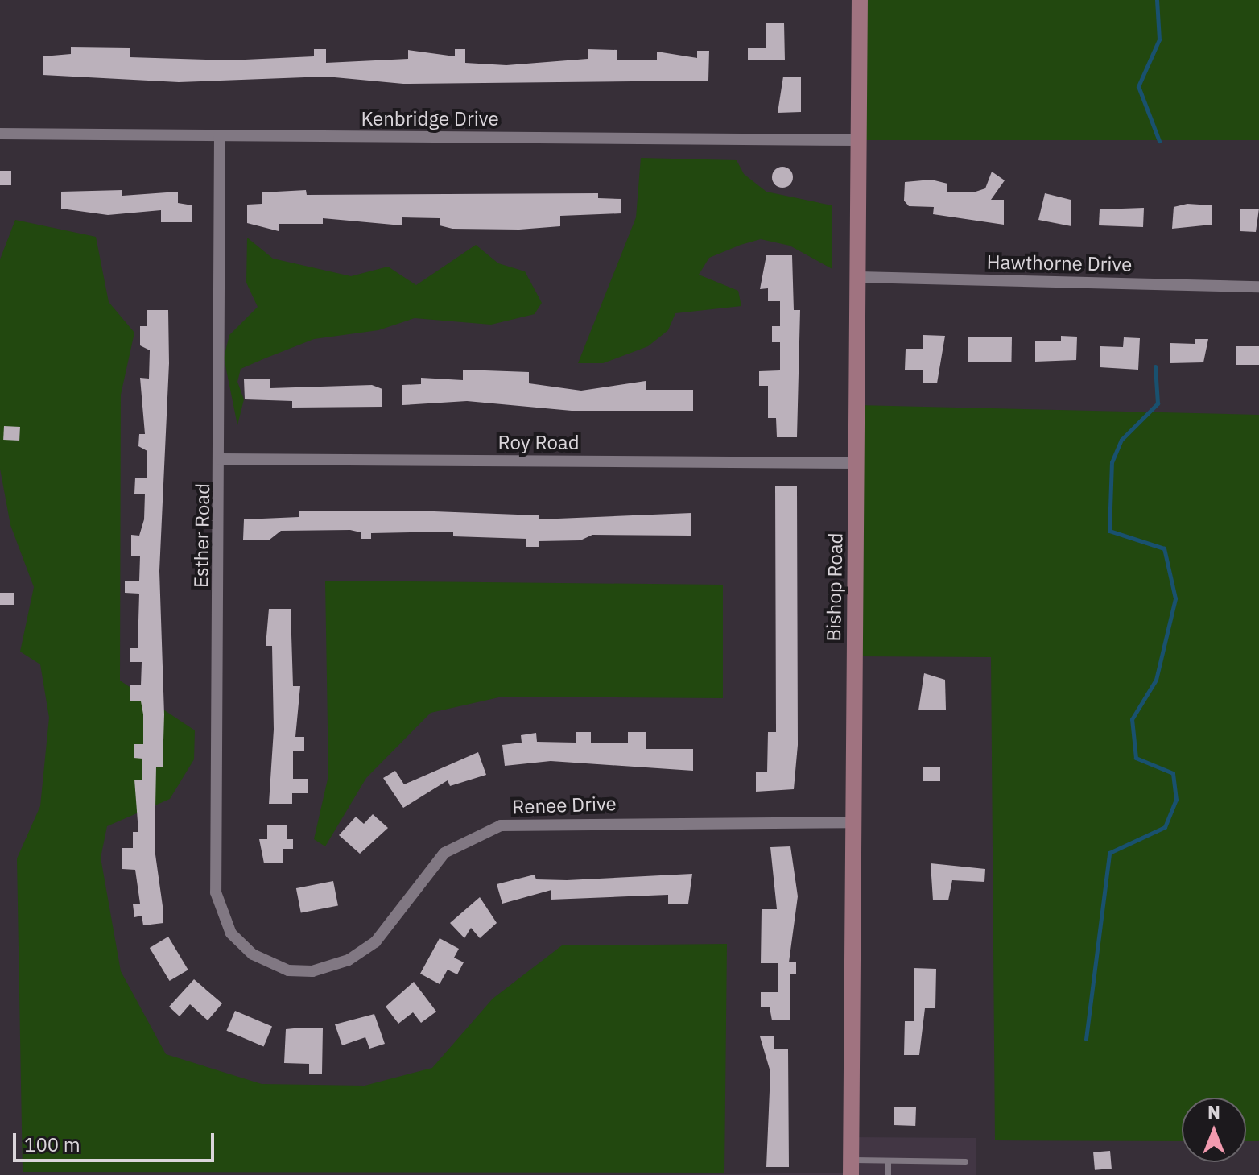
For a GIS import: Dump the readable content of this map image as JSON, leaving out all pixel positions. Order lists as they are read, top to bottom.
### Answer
{
  "streets": {
    "street": [
      "Kenbridge Drive",
      "Hawthorne Drive",
      "Roy Road",
      "Esther Road",
      "Bishop Road",
      "Renee Drive"
    ]
  },
  "crossings": [
    ["Kenbridge Drive", "Esther Road"],
    ["Kenbridge Drive", "Bishop Road"],
    ["Hawthorne Drive", "Bishop Road"],
    ["Roy Road", "Esther Road"],
    ["Roy Road", "Bishop Road"],
    ["Esther Road", "Renee Drive"],
    ["Bishop Road", "Renee Drive"]
  ],
  "scale_bar": "100 m",
  "north": "top"
}
